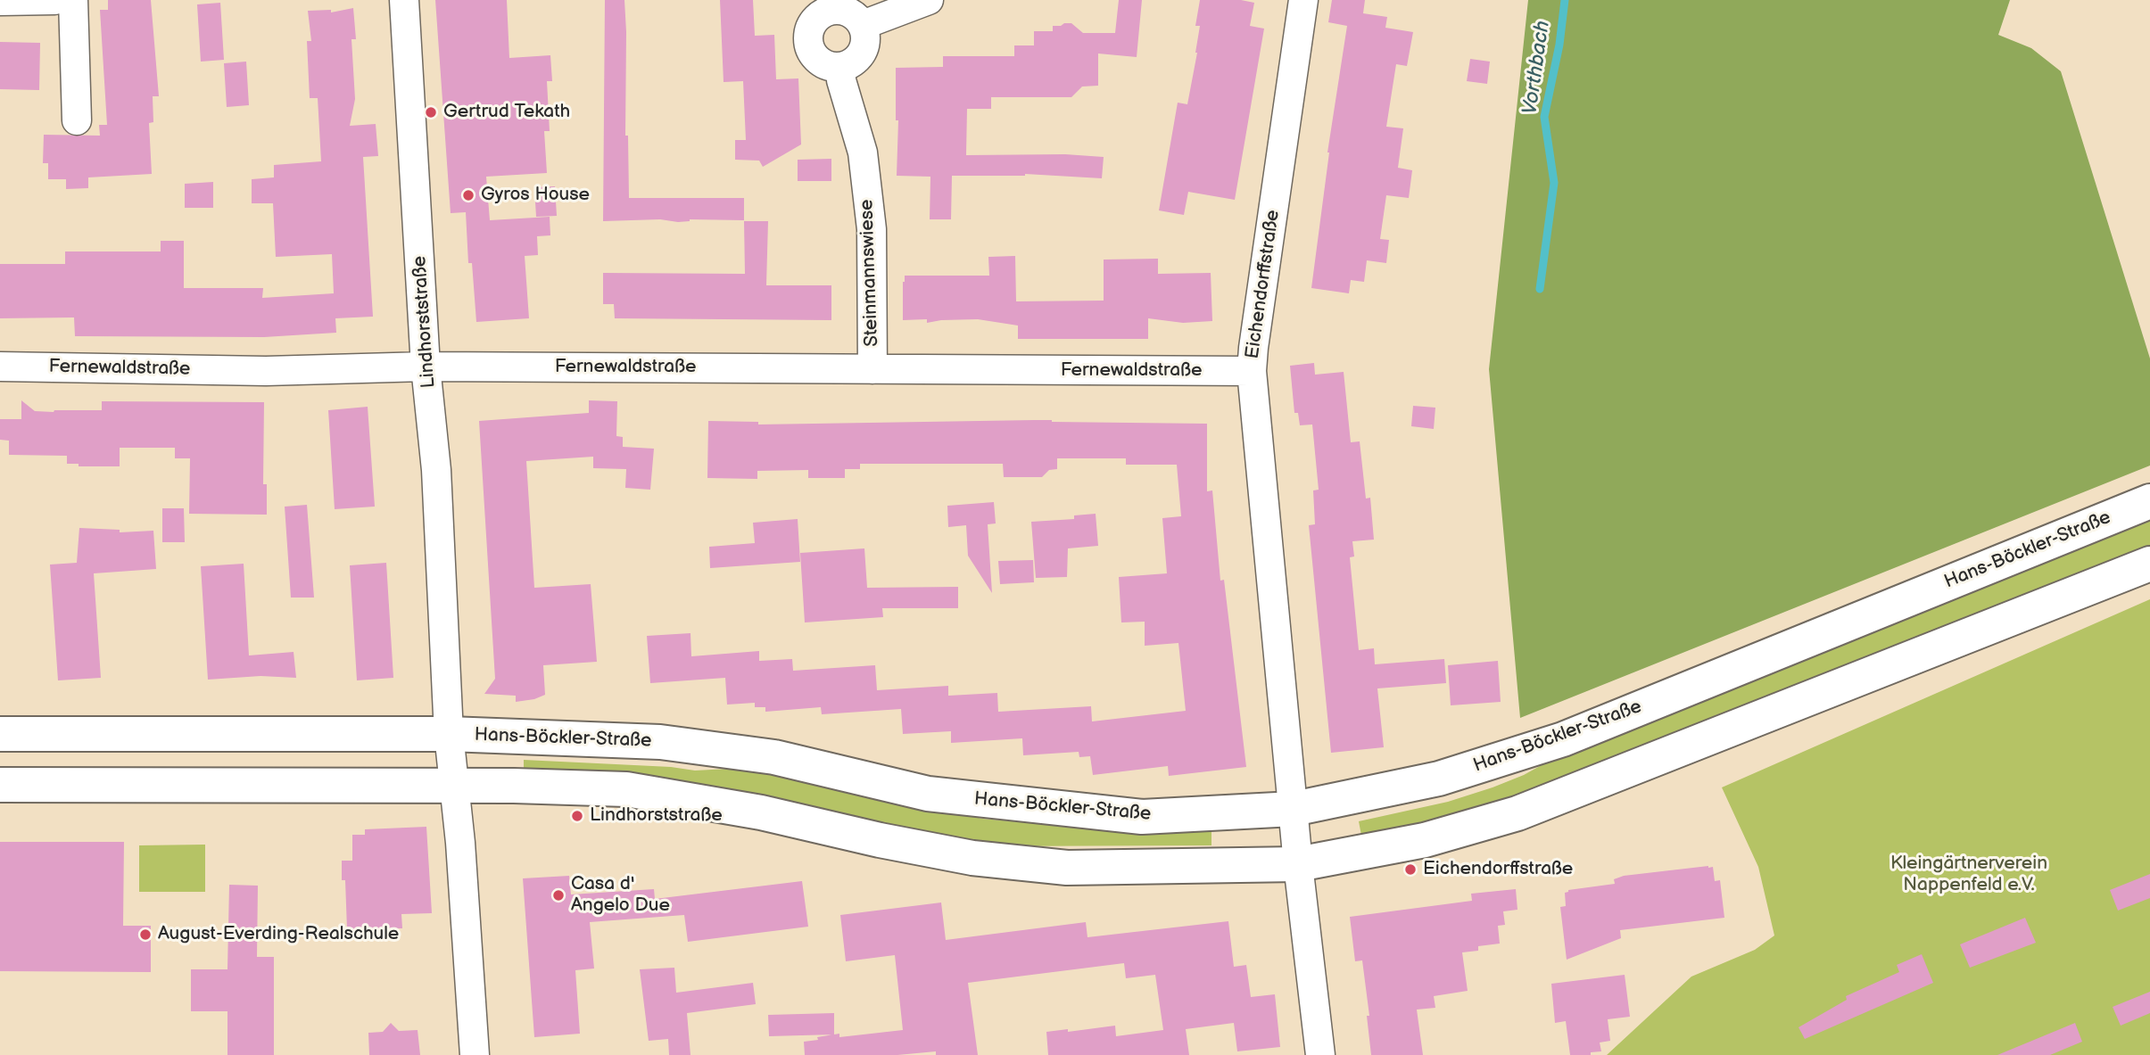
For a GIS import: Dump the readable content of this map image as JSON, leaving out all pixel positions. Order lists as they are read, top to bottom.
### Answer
{
  "streets": {
    "main road": ["Hans-Böckler-Straße"],
    "street": [
      "Steinmannswiese",
      "Eichendorffstraße",
      "Lindhorststraße",
      "Fernewaldstraße"
    ]
  },
  "crossings": [
    ["Steinmannswiese", "Fernewaldstraße"],
    ["Eichendorffstraße", "Fernewaldstraße"],
    ["Eichendorffstraße", "Hans-Böckler-Straße"],
    ["Lindhorststraße", "Fernewaldstraße"],
    ["Lindhorststraße", "Hans-Böckler-Straße"]
  ],
  "water": ["Vorthbach"],
  "parks": ["Kleingärtnerverein Nappenfeld e.V."],
  "places": [
    "Gertrud Tekath",
    "Gyros House",
    "Lindhorststraße",
    "Eichendorffstraße",
    "Casa d' Angelo Due",
    "August-Everding-Realschule"
  ]
}
